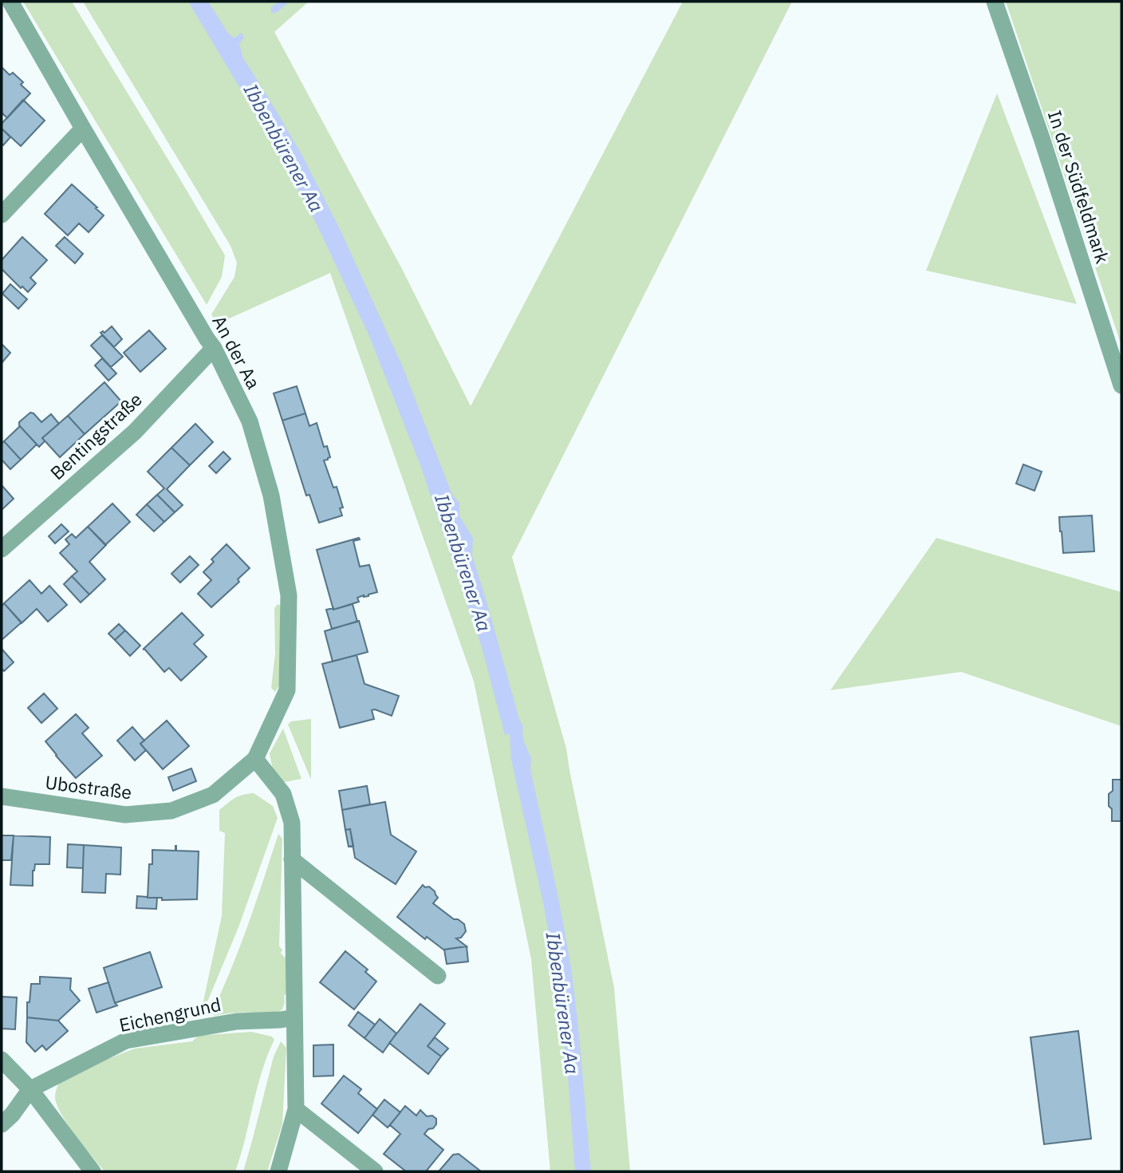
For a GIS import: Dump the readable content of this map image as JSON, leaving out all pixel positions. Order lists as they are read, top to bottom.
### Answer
{
  "streets": {
    "street": [
      "In der Südfeldmark",
      "An der Aa",
      "Bentingstraße",
      "Ubostraße",
      "Eichengrund"
    ]
  },
  "crossings": [
    ["An der Aa", "Bentingstraße"],
    ["An der Aa", "Ubostraße"]
  ],
  "water": ["Ibbenbürener Aa"]
}
